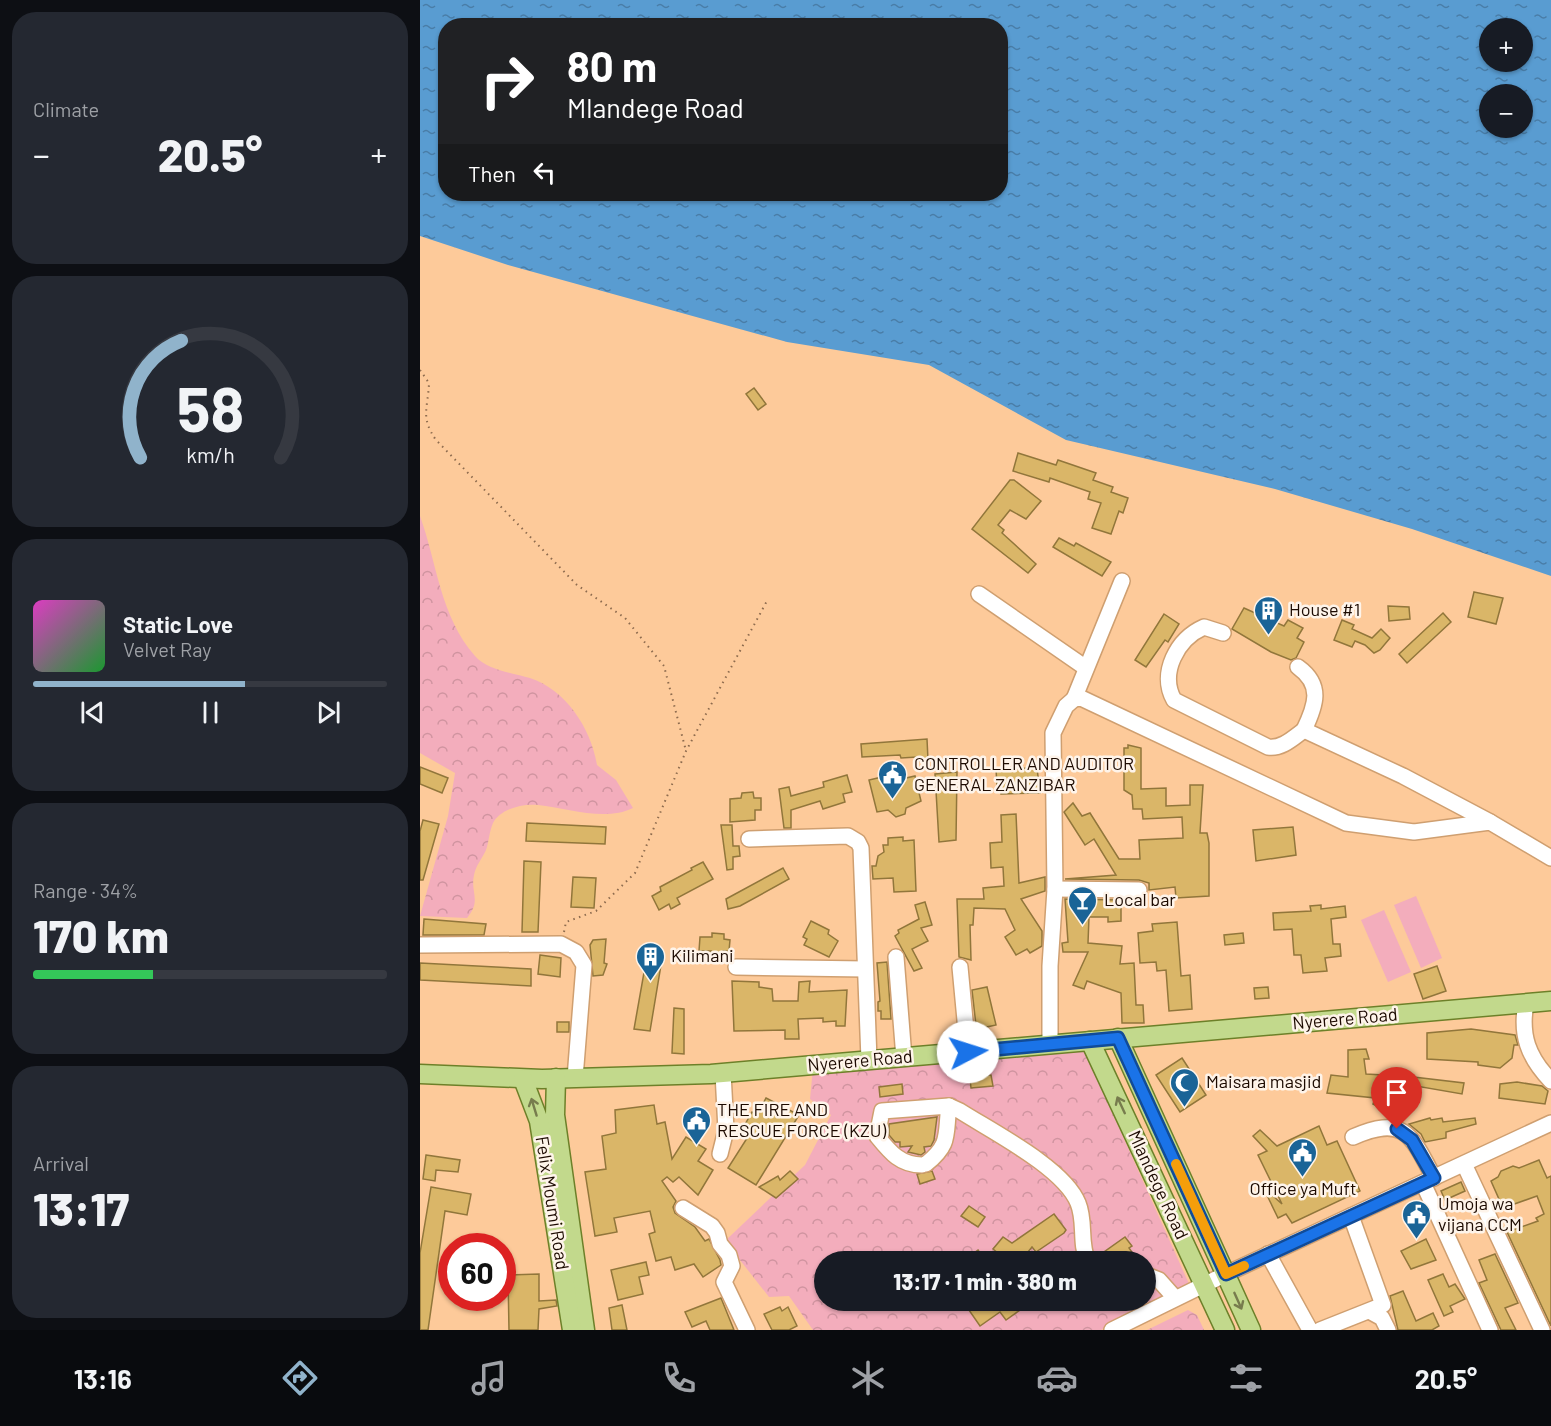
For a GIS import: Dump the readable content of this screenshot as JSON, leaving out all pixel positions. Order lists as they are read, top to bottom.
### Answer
{
  "streets": {
    "main road": ["Nyerere Road", "Mlandege Road", "Felix Moumi Road"]
  },
  "crossings": [
    ["Nyerere Road", "Mlandege Road"],
    ["Nyerere Road", "Felix Moumi Road"]
  ],
  "places": {
    "building": ["House #1", "Kilimani"],
    "public building": [
      "CONTROLLER AND AUDITOR GENERAL ZANZIBAR",
      "THE FIRE AND RESCUE FORCE (KZU)",
      "Office ya Muft",
      "Umoja wa vijana CCM"
    ],
    "bar": ["Local bar"],
    "mosque": ["Maisara masjid"]
  },
  "page": {
    "tile": [
      "Climate",
      ["Range · 34%", "170 km"],
      ["Arrival", "13:17"]
    ],
    "map_buttons": ["+", "−"],
    "turn": ["80 m", "Mlandege Road"],
    "heat": ["−", "20.5°", "+"],
    "then": "Then",
    "song": ["Static Love", "Velvet Ray"],
    "limit": "60",
    "trip": "13:17 · 1 min · 380 m",
    "tabs": ["13:16", "20.5°"],
    "gauge": ["58", "km/h"]
  }
}
